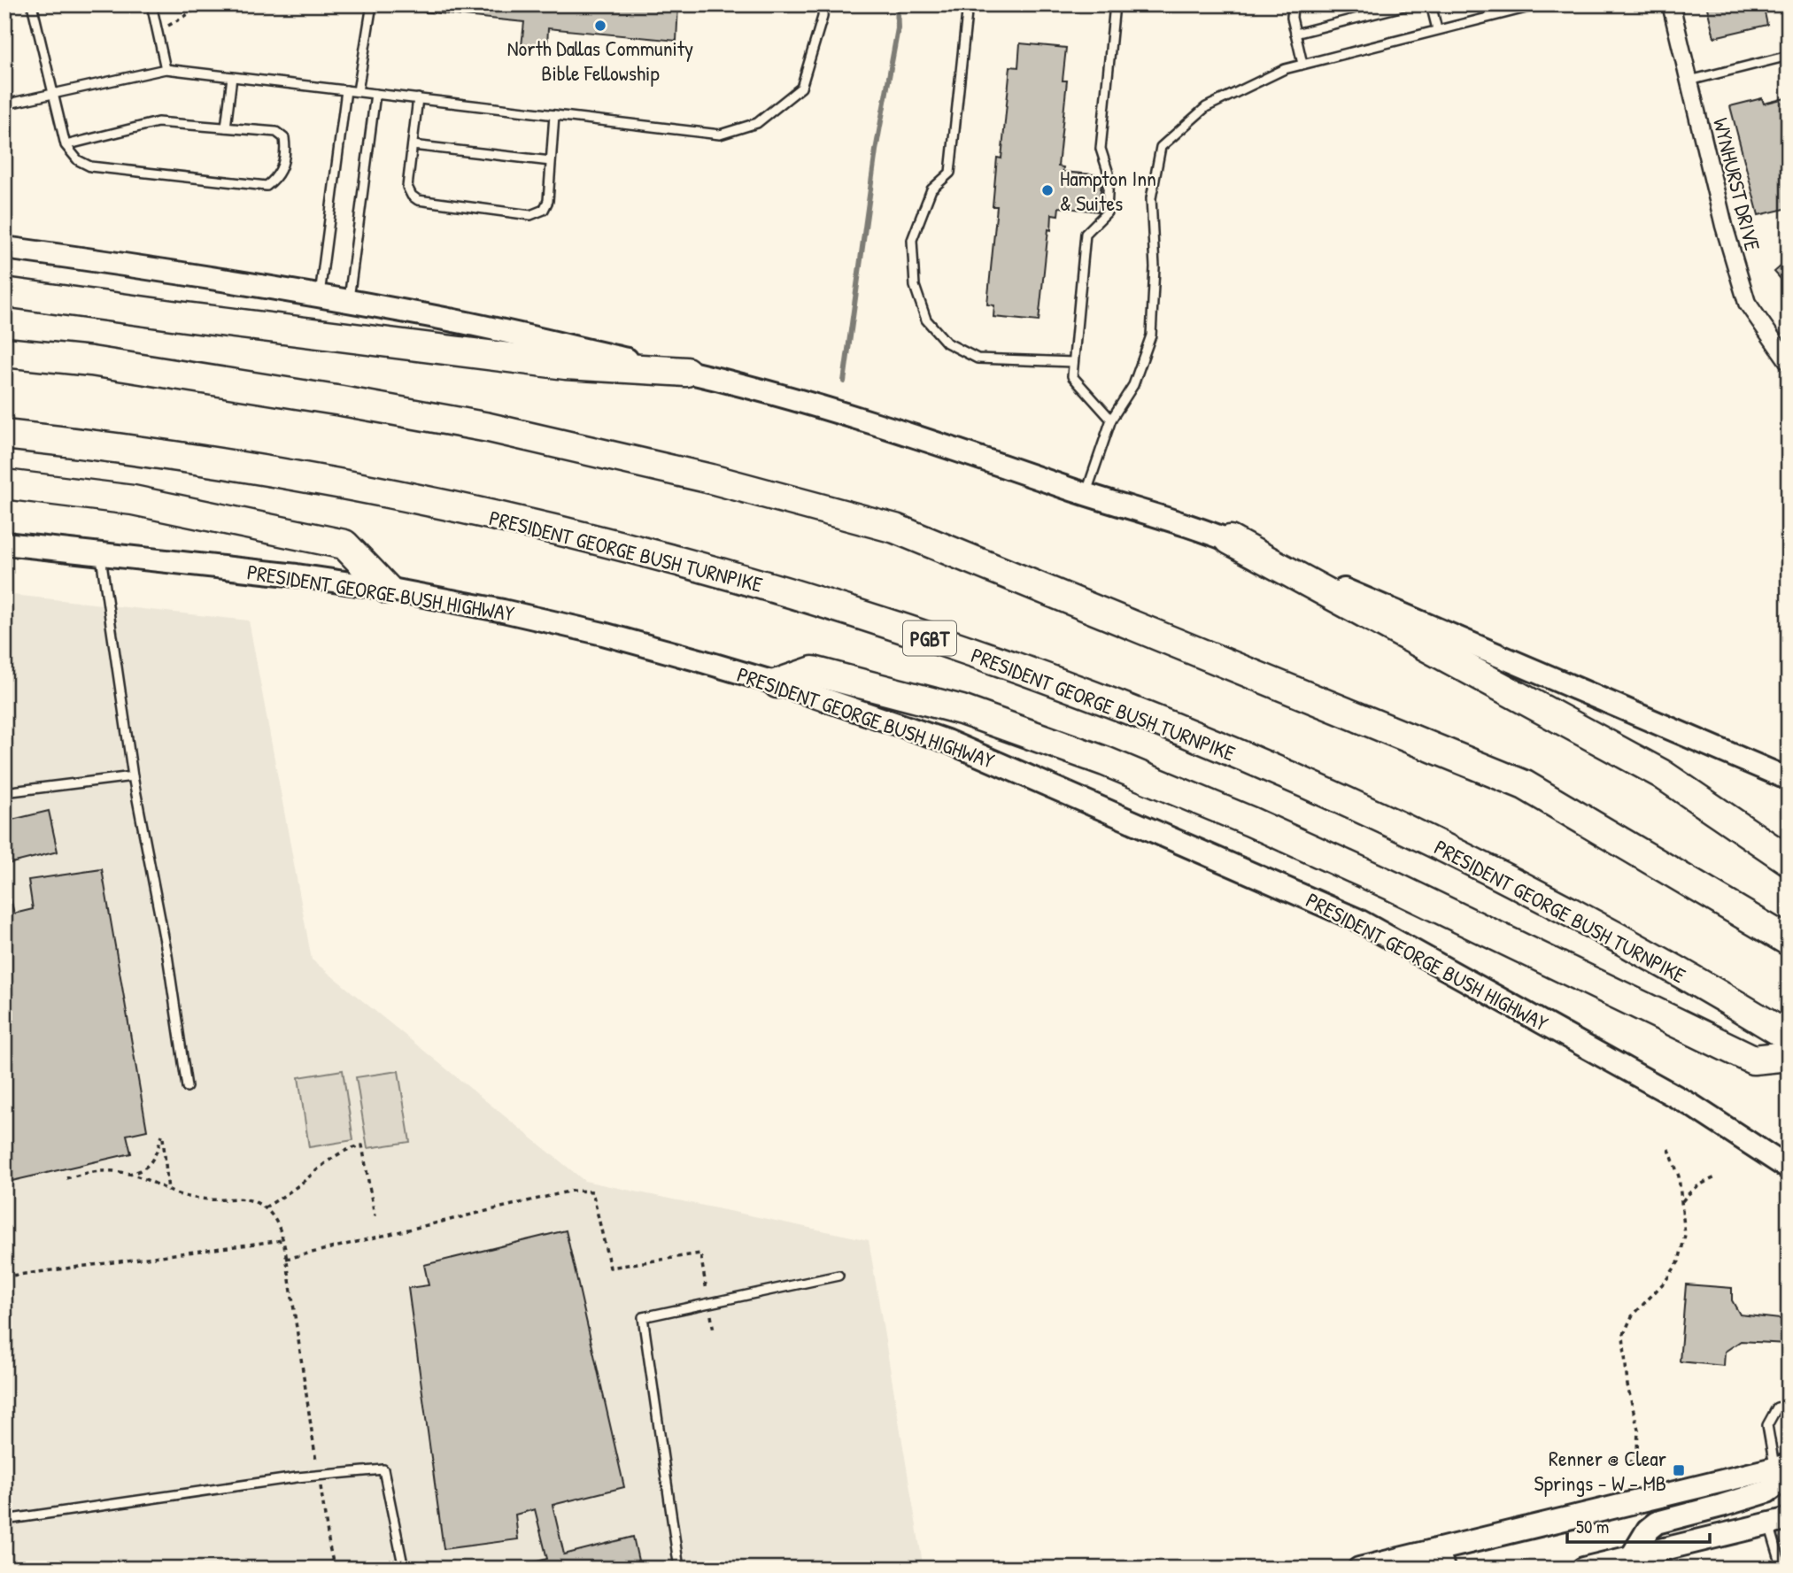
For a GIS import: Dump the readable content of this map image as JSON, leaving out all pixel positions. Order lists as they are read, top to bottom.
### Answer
{
  "streets": {
    "highway": ["PRESIDENT GEORGE BUSH TURNPIKE", "PGBT"],
    "main road": ["PRESIDENT GEORGE BUSH HIGHWAY"],
    "street": ["WYNHURST DRIVE"]
  },
  "places": {
    "other": ["North Dallas Community Bible Fellowship", "Hampton Inn & Suites"],
    "transit": ["Renner @ Clear Springs - W - MB"]
  },
  "scale_bar": "50 m"
}
